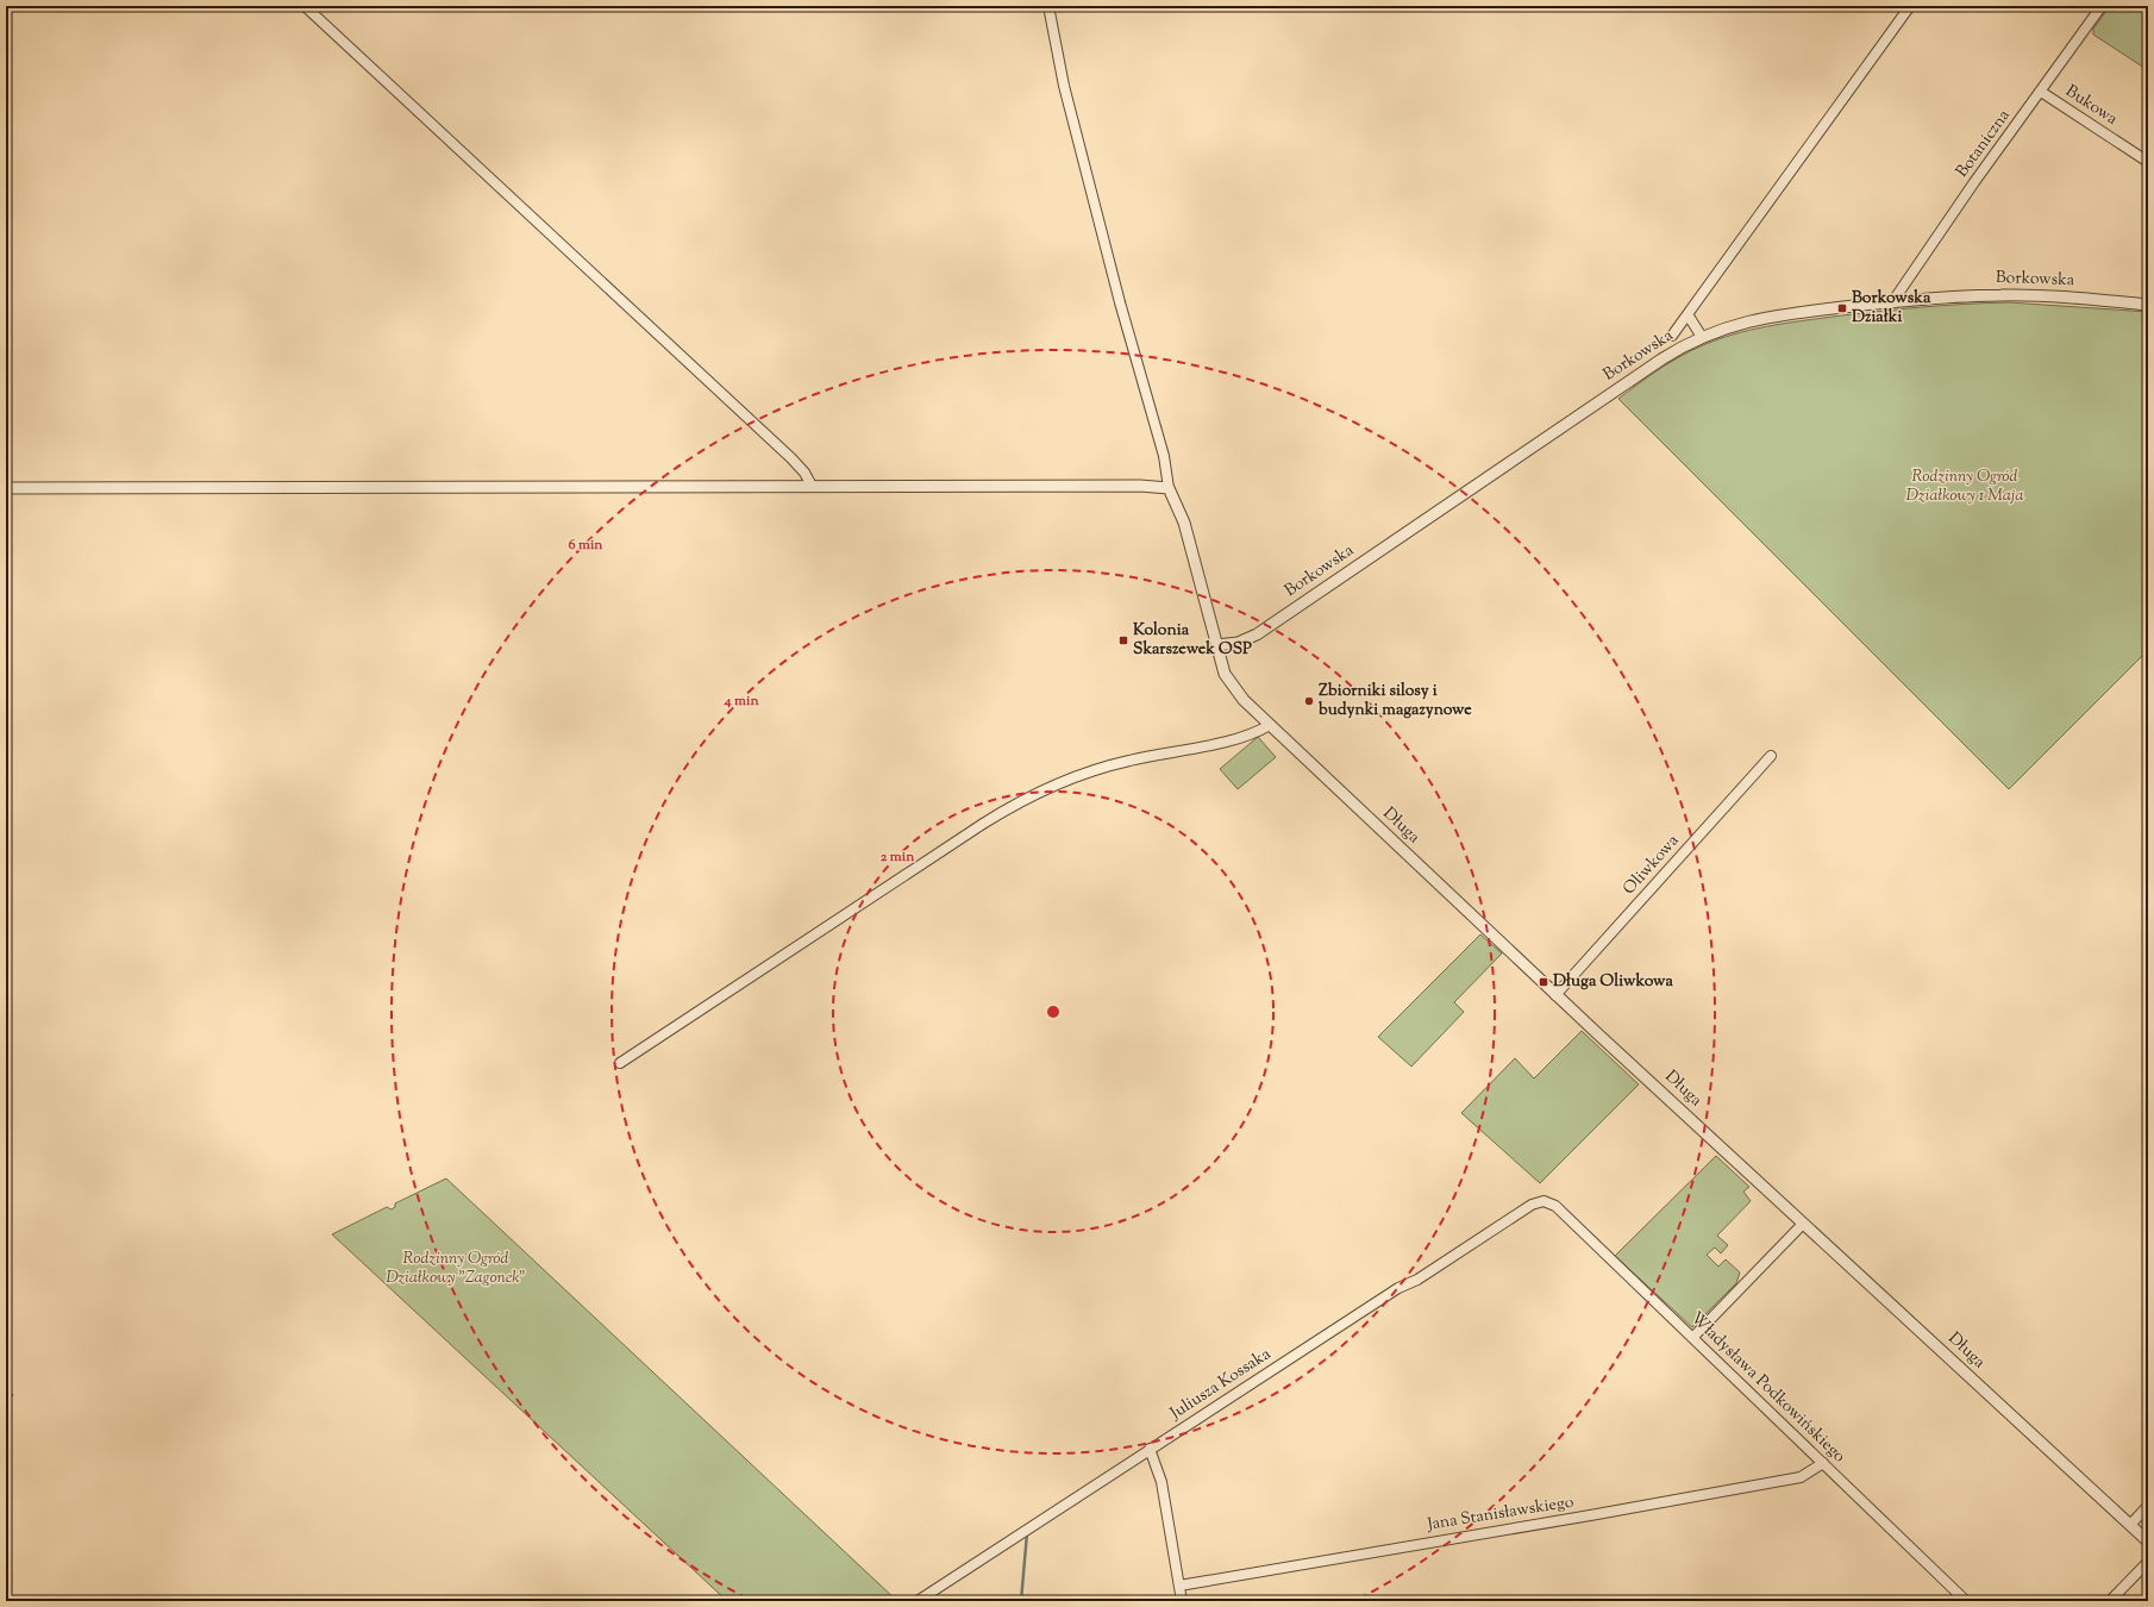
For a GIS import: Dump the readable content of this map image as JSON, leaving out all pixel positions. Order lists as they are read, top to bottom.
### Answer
{
  "streets": {
    "street": [
      "Bukowa",
      "Botaniczna",
      "Borkowska",
      "Długa",
      "Oliwkowa",
      "Juliusza Kossaka",
      "Władysława Podkowińskiego",
      "Jana Stanisławskiego"
    ]
  },
  "crossings": [
    ["Bukowa", "Botaniczna"],
    ["Botaniczna", "Borkowska"],
    ["Borkowska", "Długa"],
    ["Długa", "Oliwkowa"],
    ["Juliusza Kossaka", "Władysława Podkowińskiego"],
    ["Władysława Podkowińskiego", "Jana Stanisławskiego"]
  ],
  "parks": ["Rodzinny Ogród Działkowy 1 Maja", "Rodzinny Ogród Działkowy \"Zagonek\""],
  "places": {
    "transit": ["Borkowska Działki", "Kolonia Skarszewek OSP", "Długa Oliwkowa"],
    "other": ["Zbiorniki silosy i budynki magazynowe"]
  },
  "rings": ["6 min", "4 min", "2 min"]
}
